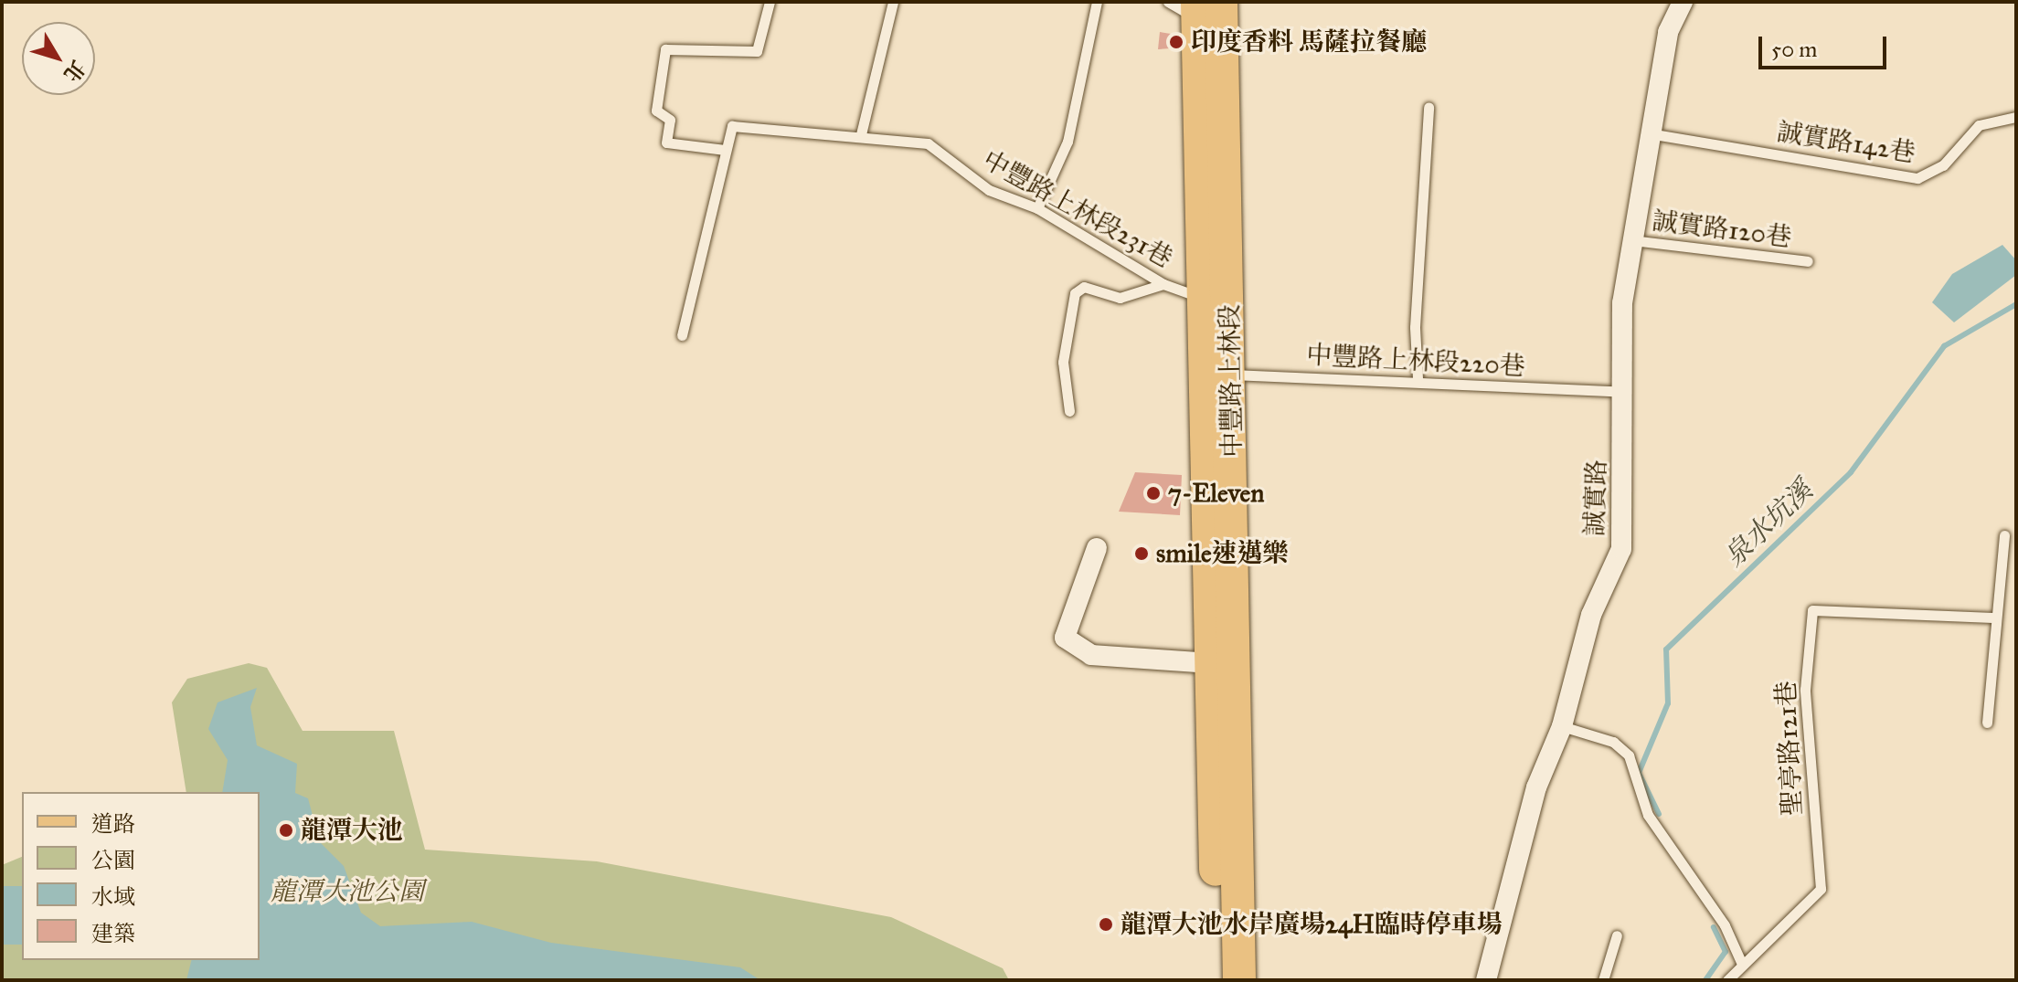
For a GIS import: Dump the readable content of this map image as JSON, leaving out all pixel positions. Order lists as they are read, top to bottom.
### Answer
{
  "streets": {
    "main road": ["中豐路上林段"],
    "street": ["誠實路"],
    "lane": [
      "誠實路142巷",
      "中豐路上林段231巷",
      "誠實路120巷",
      "中豐路上林段220巷",
      "聖亭路121巷"
    ]
  },
  "crossings": [
    ["誠實路142巷", "誠實路"],
    ["中豐路上林段231巷", "中豐路上林段"],
    ["誠實路120巷", "誠實路"],
    ["中豐路上林段220巷", "中豐路上林段"],
    ["中豐路上林段220巷", "誠實路"]
  ],
  "water": ["泉水坑溪"],
  "parks": ["龍潭大池公園"],
  "places": [
    "印度香料 馬薩拉餐廳",
    "7-Eleven",
    "smile速邁樂",
    "龍潭大池",
    "龍潭大池水岸廣場24H臨時停車場"
  ],
  "legend": [
    "道路",
    "公園",
    "水域",
    "建築"
  ],
  "scale_bar": "50 m",
  "north": "bottom right"
}
